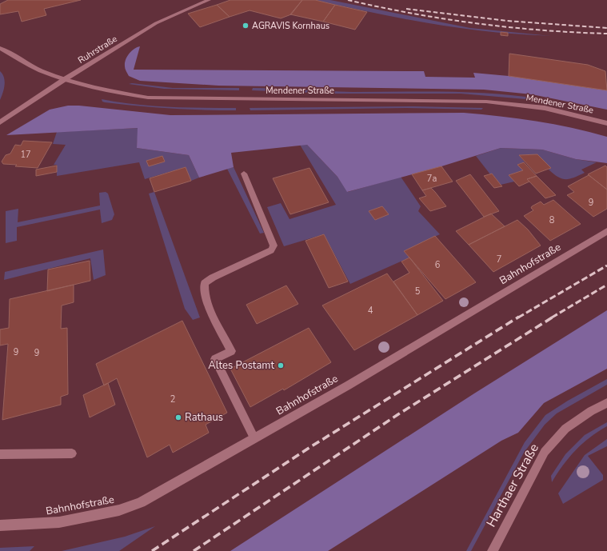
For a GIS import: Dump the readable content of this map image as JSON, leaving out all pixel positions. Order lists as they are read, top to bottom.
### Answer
{
  "streets": {
    "street": [
      "Ruhrstraße",
      "Mendener Straße",
      "Bahnhofstraße",
      "Harthaer Straße"
    ]
  },
  "crossings": [
    ["Ruhrstraße", "Mendener Straße"]
  ],
  "places": ["AGRAVIS Kornhaus", "Altes Postamt", "Rathaus"],
  "house_numbers": [
    "17",
    "7a",
    "9",
    "8",
    "7",
    "6",
    "5",
    "4",
    "9",
    "9",
    "2"
  ]
}
